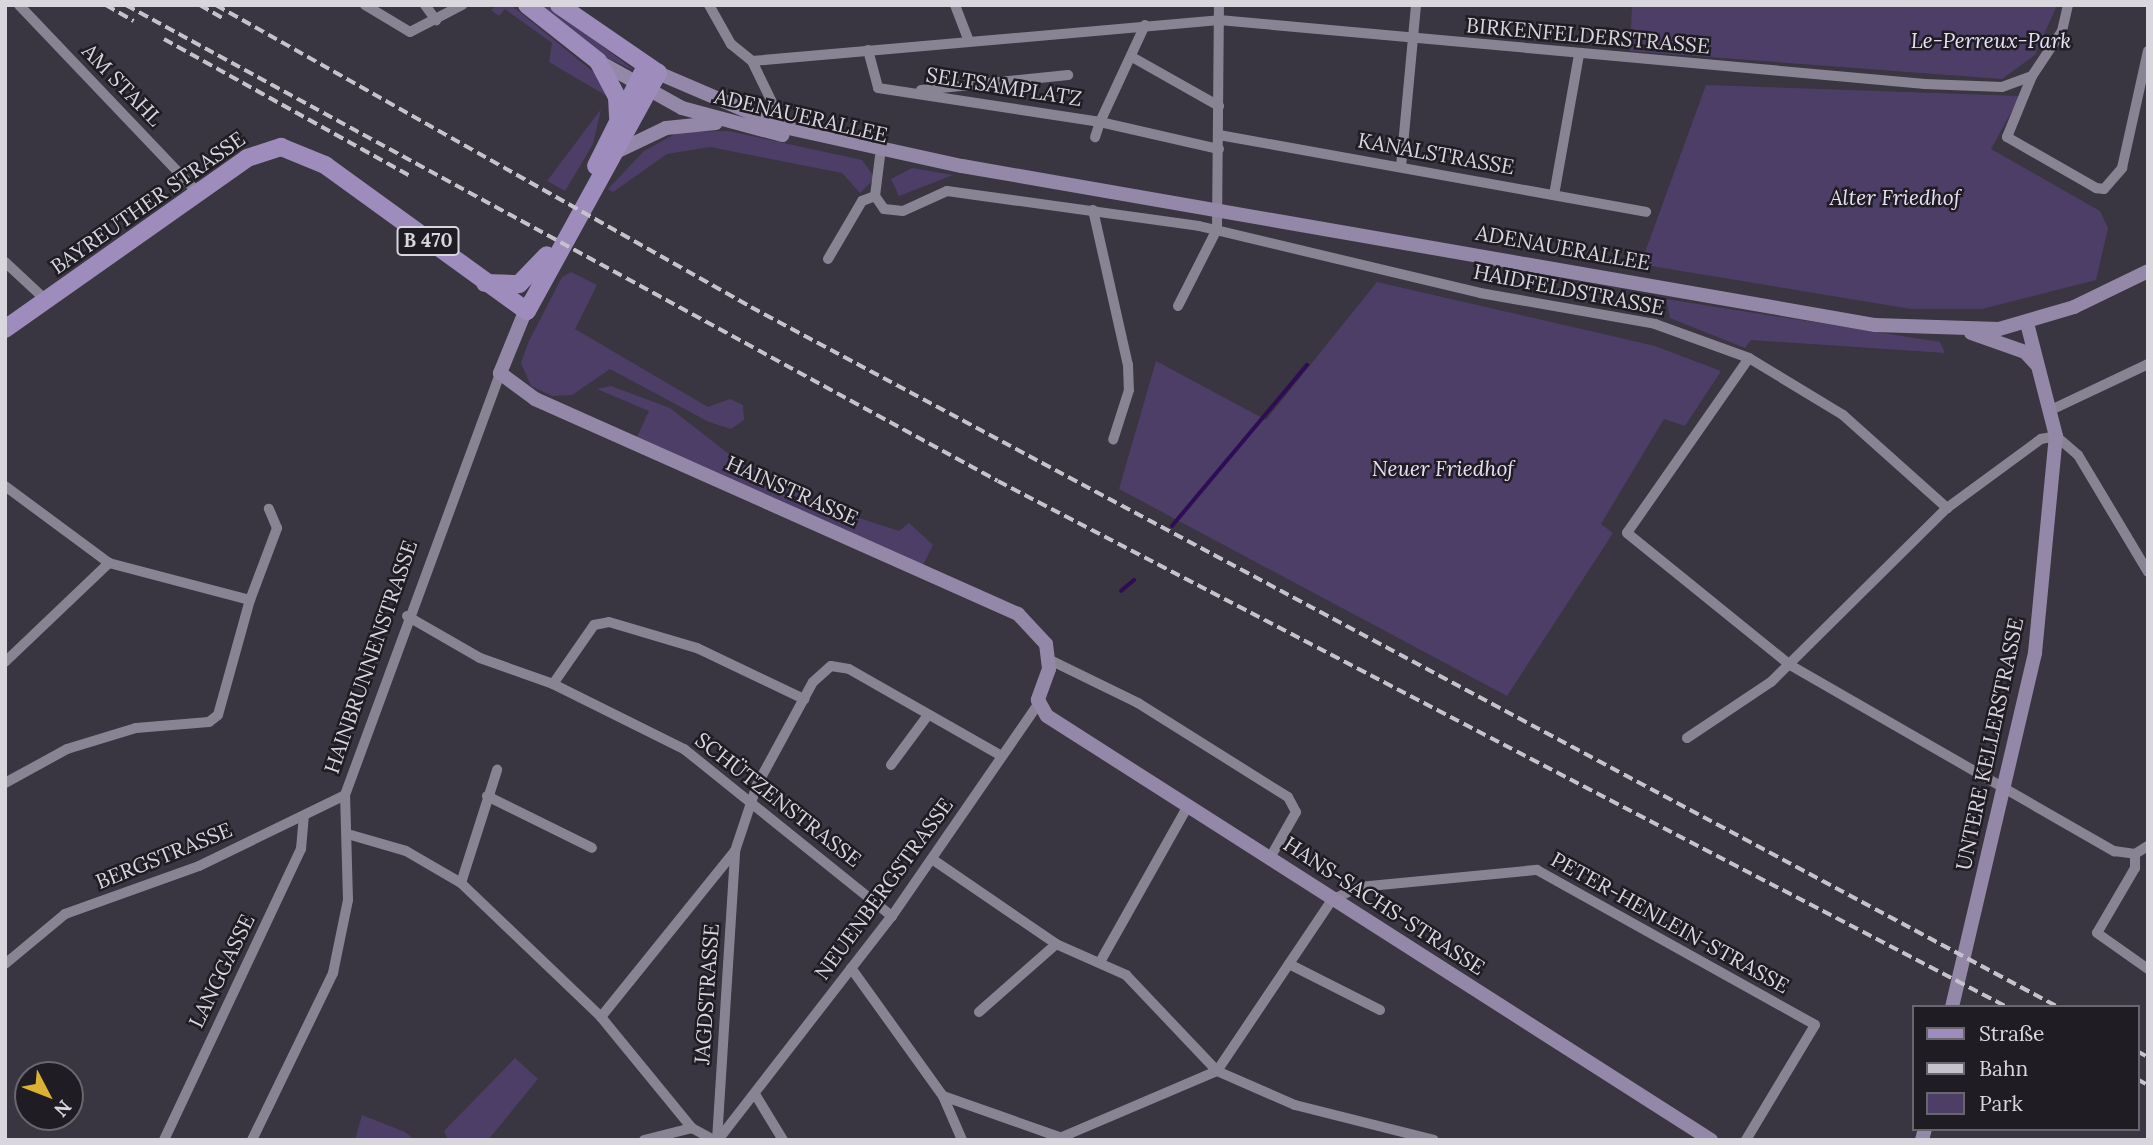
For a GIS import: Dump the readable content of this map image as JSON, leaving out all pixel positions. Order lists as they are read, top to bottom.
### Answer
{
  "streets": {
    "main road": ["BAYREUTHER STRASSE", "B 470"],
    "street": [
      "BIRKENFELDERSTRASSE",
      "AM STAHL",
      "SELTSAMPLATZ",
      "ADENAUERALLEE",
      "KANALSTRASSE",
      "HAIDFELDSTRASSE",
      "HAINSTRASSE",
      "HAINBRUNNENSTRASSE",
      "UNTERE KELLERSTRASSE",
      "SCHÜTZENSTRASSE",
      "BERGSTRASSE",
      "NEUENBERGSTRASSE",
      "HANS-SACHS-STRASSE",
      "PETER-HENLEIN-STRASSE",
      "LANGGASSE",
      "JAGDSTRASSE"
    ]
  },
  "crossings": [
    ["BIRKENFELDERSTRASSE", "SELTSAMPLATZ"],
    ["AM STAHL", "BAYREUTHER STRASSE"],
    ["ADENAUERALLEE", "UNTERE KELLERSTRASSE"],
    ["BAYREUTHER STRASSE", "HAINBRUNNENSTRASSE"],
    ["HAINSTRASSE", "HAINBRUNNENSTRASSE"],
    ["HAINBRUNNENSTRASSE", "SCHÜTZENSTRASSE"],
    ["HAINBRUNNENSTRASSE", "BERGSTRASSE"],
    ["SCHÜTZENSTRASSE", "NEUENBERGSTRASSE"],
    ["BERGSTRASSE", "LANGGASSE"],
    ["NEUENBERGSTRASSE", "HANS-SACHS-STRASSE"],
    ["NEUENBERGSTRASSE", "JAGDSTRASSE"],
    ["HANS-SACHS-STRASSE", "PETER-HENLEIN-STRASSE"]
  ],
  "parks": ["Le-Perreux-Park", "Alter Friedhof", "Neuer Friedhof"],
  "legend": ["Straße", "Bahn", "Park"],
  "north": "bottom right"
}
